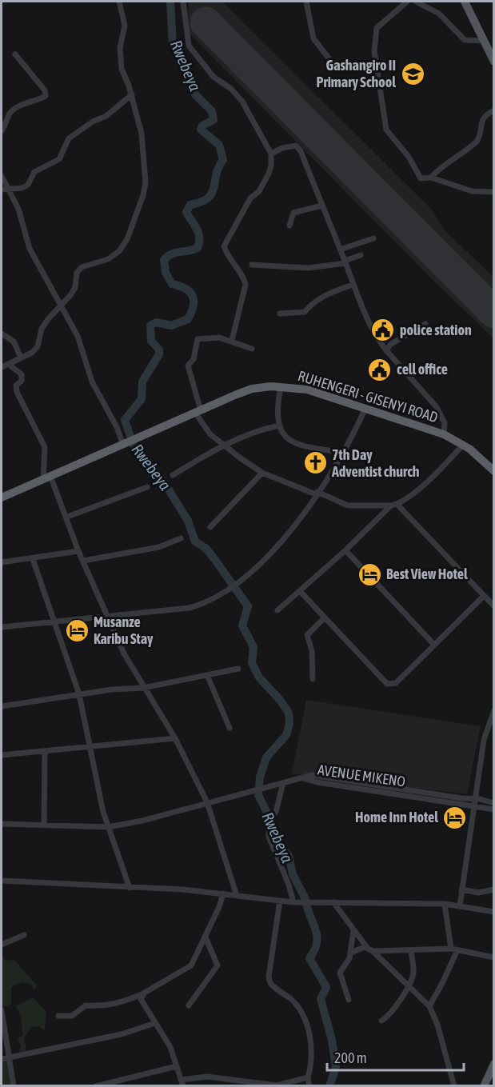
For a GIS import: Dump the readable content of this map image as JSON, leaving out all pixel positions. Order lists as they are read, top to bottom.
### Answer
{
  "streets": {
    "highway": ["RUHENGERI - GISENYI ROAD"],
    "street": ["AVENUE MIKENO"]
  },
  "water": ["Rwebeya"],
  "places": {
    "school or university": ["Gashangiro II Primary School"],
    "public building": ["police station", "cell office"],
    "church": ["7th Day Adventist church"],
    "hotel": ["Best View Hotel", "Musanze Karibu Stay", "Home Inn Hotel"]
  },
  "scale_bar": "200 m"
}
